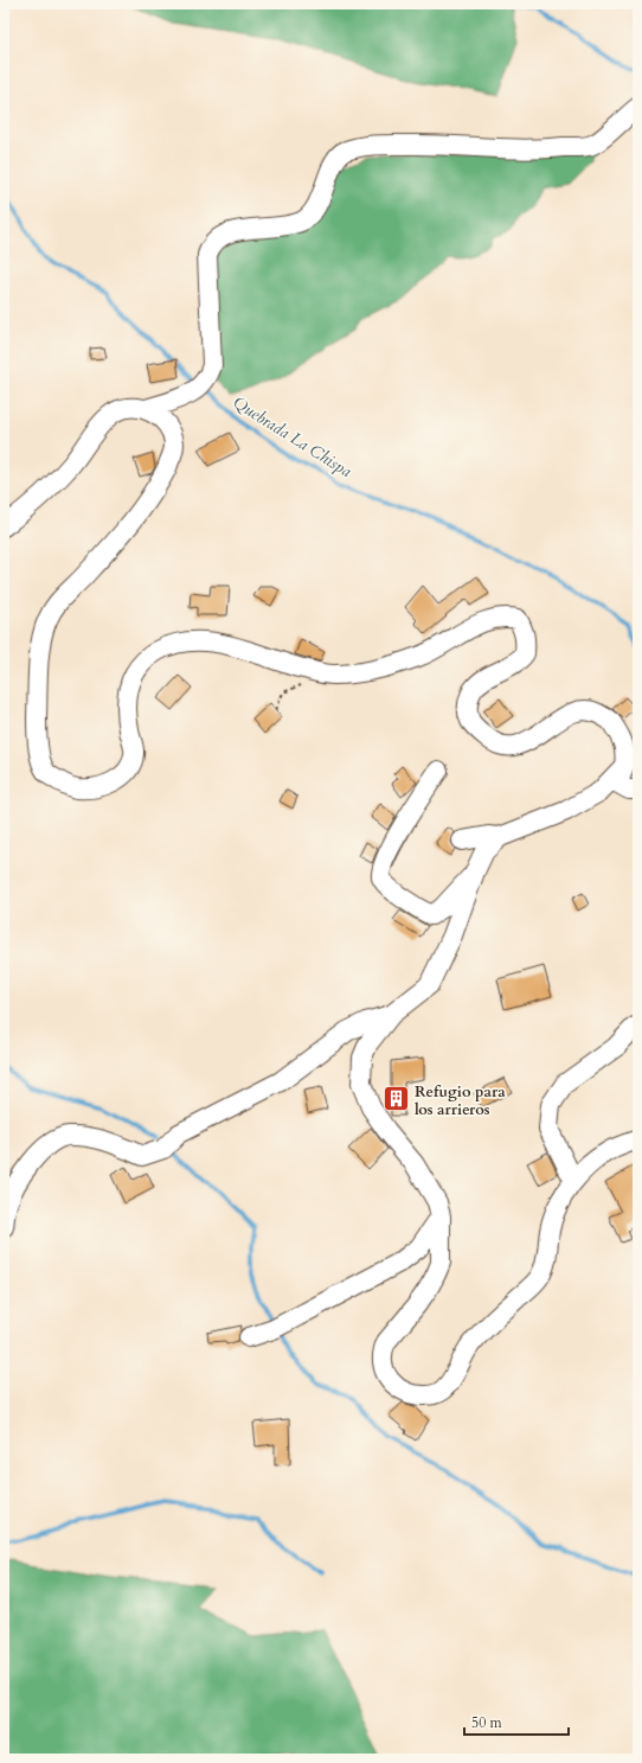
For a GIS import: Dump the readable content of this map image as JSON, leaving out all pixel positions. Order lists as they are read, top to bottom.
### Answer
{
  "water": ["Quebrada La Chispa"],
  "places": {
    "building": ["Refugio para los arrieros"]
  },
  "scale_bar": "50 m"
}
